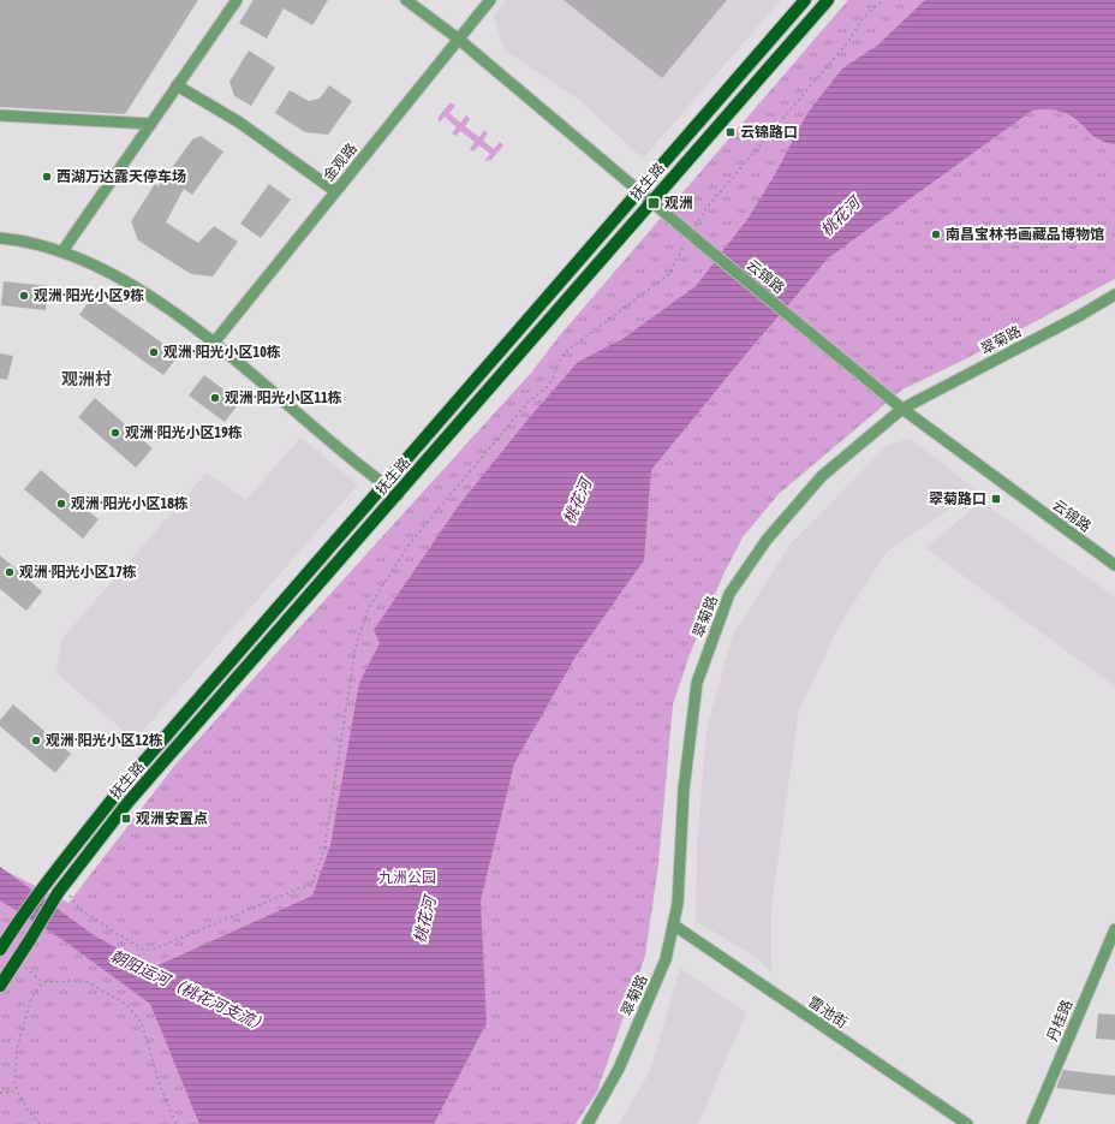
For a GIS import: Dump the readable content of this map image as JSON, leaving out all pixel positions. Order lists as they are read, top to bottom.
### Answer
{
  "streets": {
    "main road": ["抚生路"],
    "street": [
      "金观路",
      "云锦路",
      "翠菊路",
      "雷池街",
      "丹桂路"
    ]
  },
  "crossings": [
    ["金观路", "云锦路"],
    ["抚生路", "云锦路"],
    ["云锦路", "翠菊路"],
    ["翠菊路", "雷池街"]
  ],
  "districts": ["观洲村"],
  "water": ["桃花河", "朝阳运河（桃花河支流）"],
  "parks": ["九洲公园"],
  "places": {
    "transit": [
      "云锦路口",
      "观洲",
      "翠菊路口",
      "观洲安置点"
    ],
    "other": [
      "西湖万达露天停车场",
      "南昌宝林书画藏品博物馆",
      "观洲·阳光小区9栋",
      "观洲·阳光小区10栋",
      "观洲·阳光小区11栋",
      "观洲·阳光小区19栋",
      "观洲·阳光小区18栋",
      "观洲·阳光小区17栋",
      "观洲·阳光小区12栋"
    ]
  }
}
